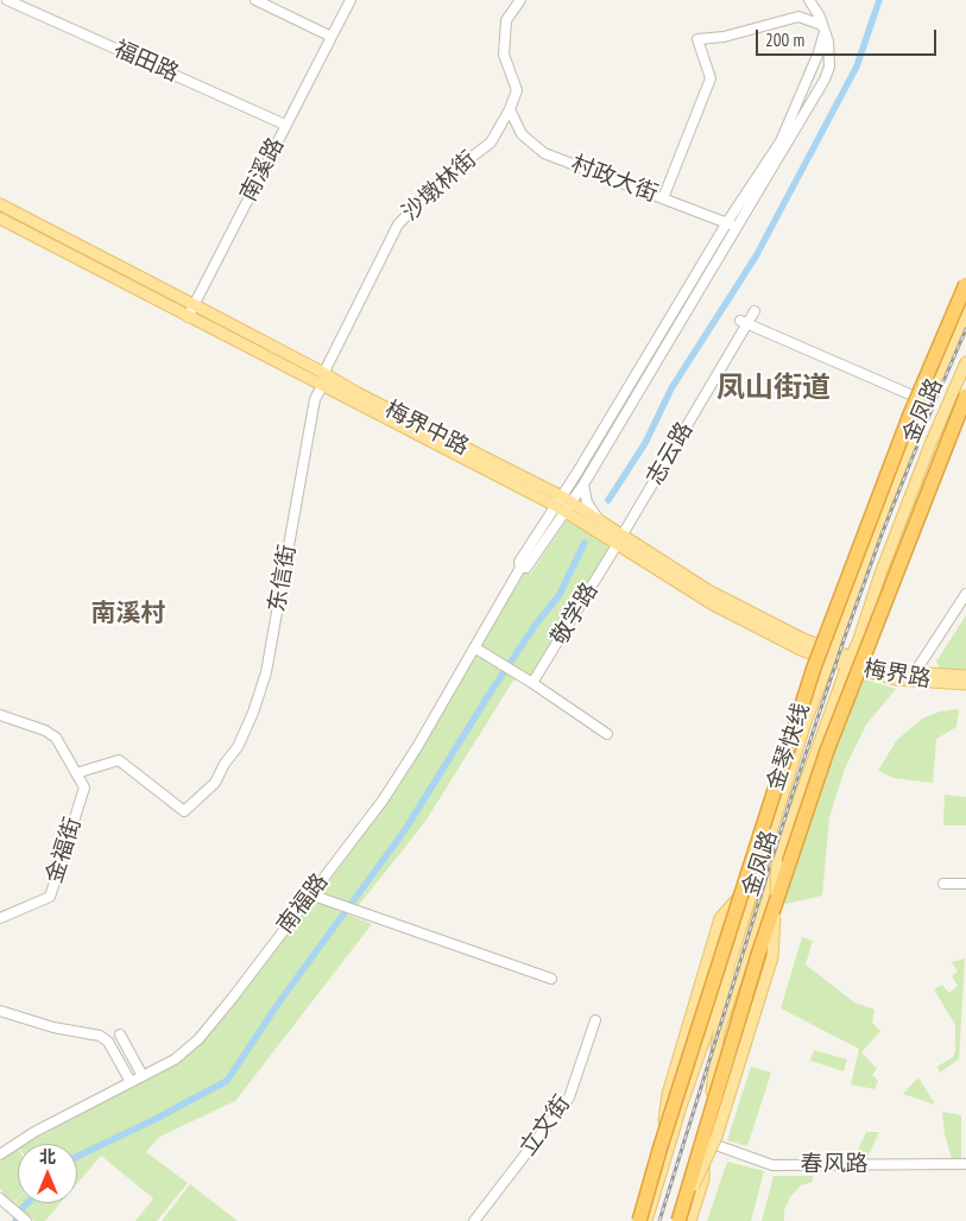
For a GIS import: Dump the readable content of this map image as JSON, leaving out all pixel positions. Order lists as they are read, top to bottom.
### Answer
{
  "streets": {
    "highway": ["金琴快线"],
    "main road": ["金凤路", "梅界中路", "梅界路"],
    "street": [
      "福田路",
      "南溪路",
      "村政大街",
      "沙墩林街",
      "志云路",
      "东信街",
      "敬学路",
      "金福街",
      "南福路",
      "立文街",
      "春风路"
    ]
  },
  "crossings": [
    ["福田路", "南溪路"],
    ["南溪路", "梅界中路"],
    ["村政大街", "沙墩林街"],
    ["村政大街", "南福路"],
    ["沙墩林街", "梅界中路"],
    ["金凤路", "梅界中路"],
    ["金凤路", "梅界路"],
    ["金凤路", "金琴快线"],
    ["金凤路", "春风路"],
    ["梅界中路", "志云路"],
    ["梅界中路", "东信街"],
    ["梅界中路", "敬学路"],
    ["梅界中路", "梅界路"],
    ["梅界中路", "南福路"],
    ["东信街", "金福街"]
  ],
  "districts": ["凤山街道", "南溪村"],
  "scale_bar": "200 m",
  "north": "top"
}
